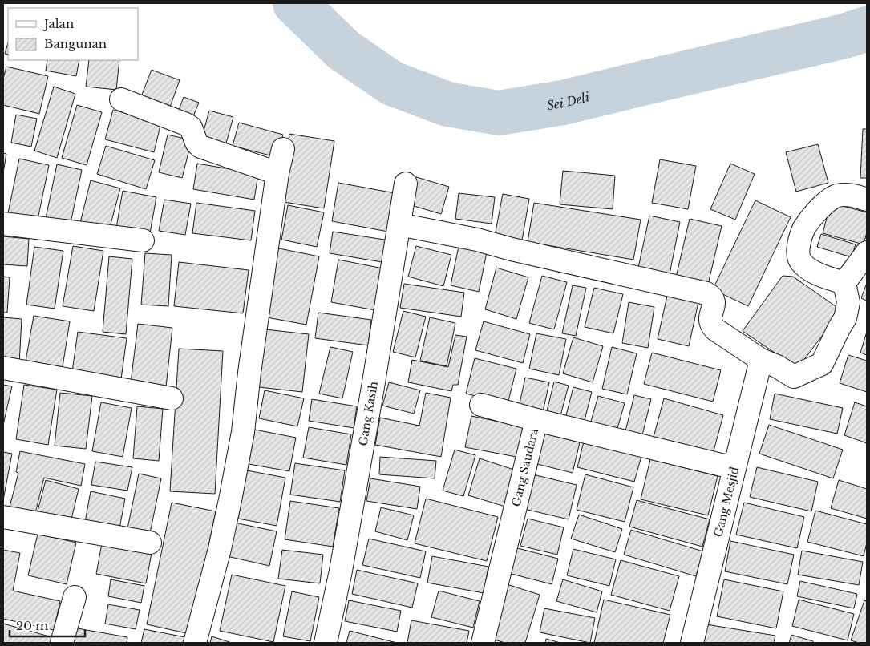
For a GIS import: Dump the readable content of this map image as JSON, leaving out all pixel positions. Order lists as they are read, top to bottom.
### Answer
{
  "streets": {
    "street": ["Gang Kasih", "Gang Saudara", "Gang Mesjid"]
  },
  "crossings": [
    ["Gang Saudara", "Gang Mesjid"]
  ],
  "water": ["Sei Deli"],
  "legend": ["Jalan", "Bangunan"],
  "scale_bar": "20 m"
}
